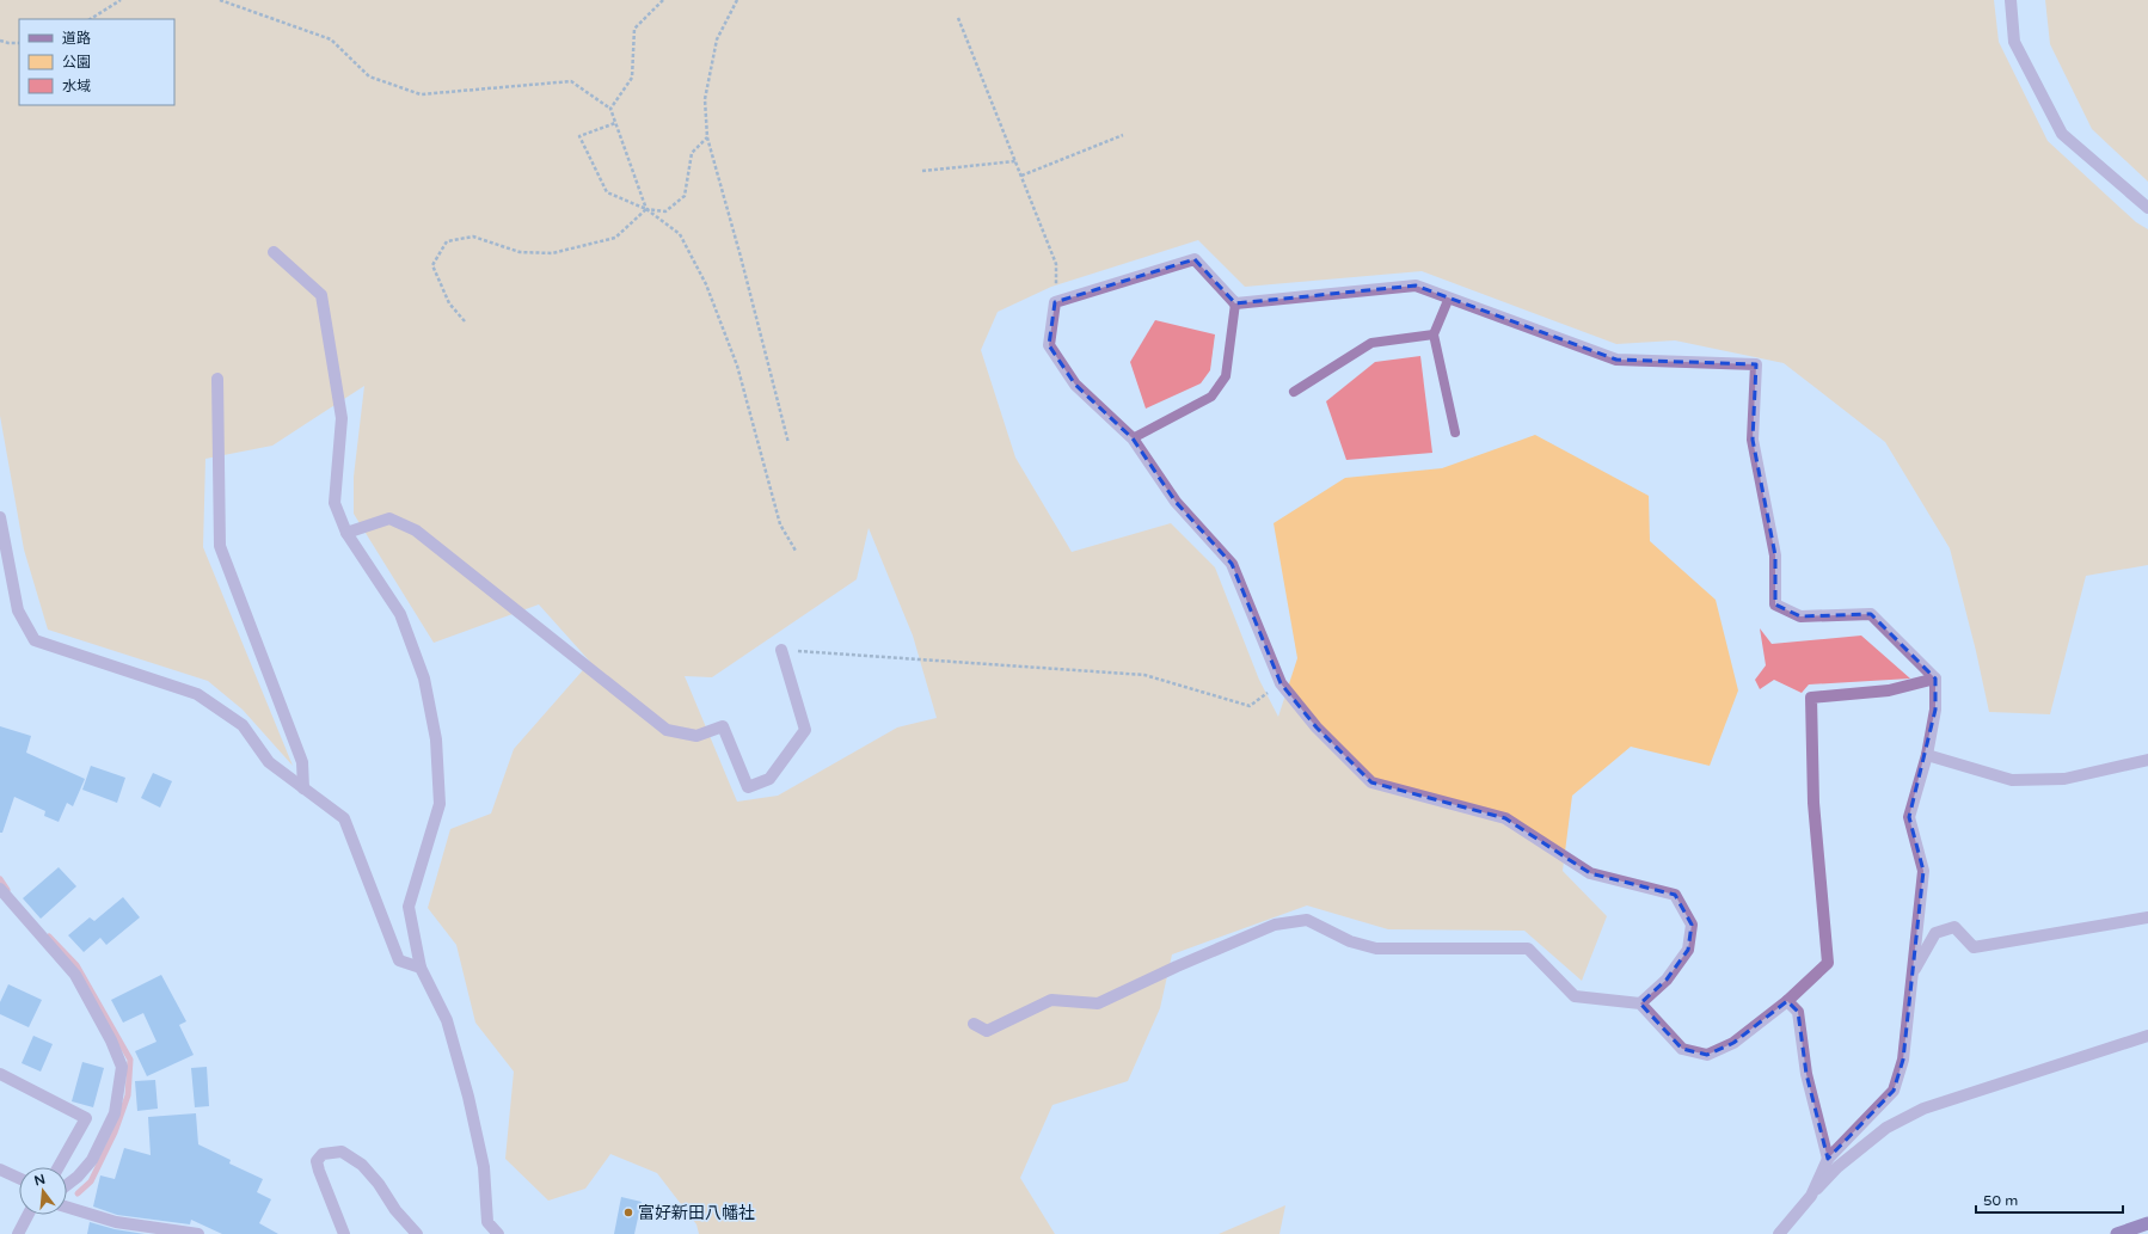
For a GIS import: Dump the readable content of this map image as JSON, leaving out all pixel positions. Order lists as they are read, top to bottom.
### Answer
{
  "places": ["富好新田八幡社"],
  "legend": ["道路", "公園", "水域"],
  "scale_bar": "50 m",
  "north": "top"
}
